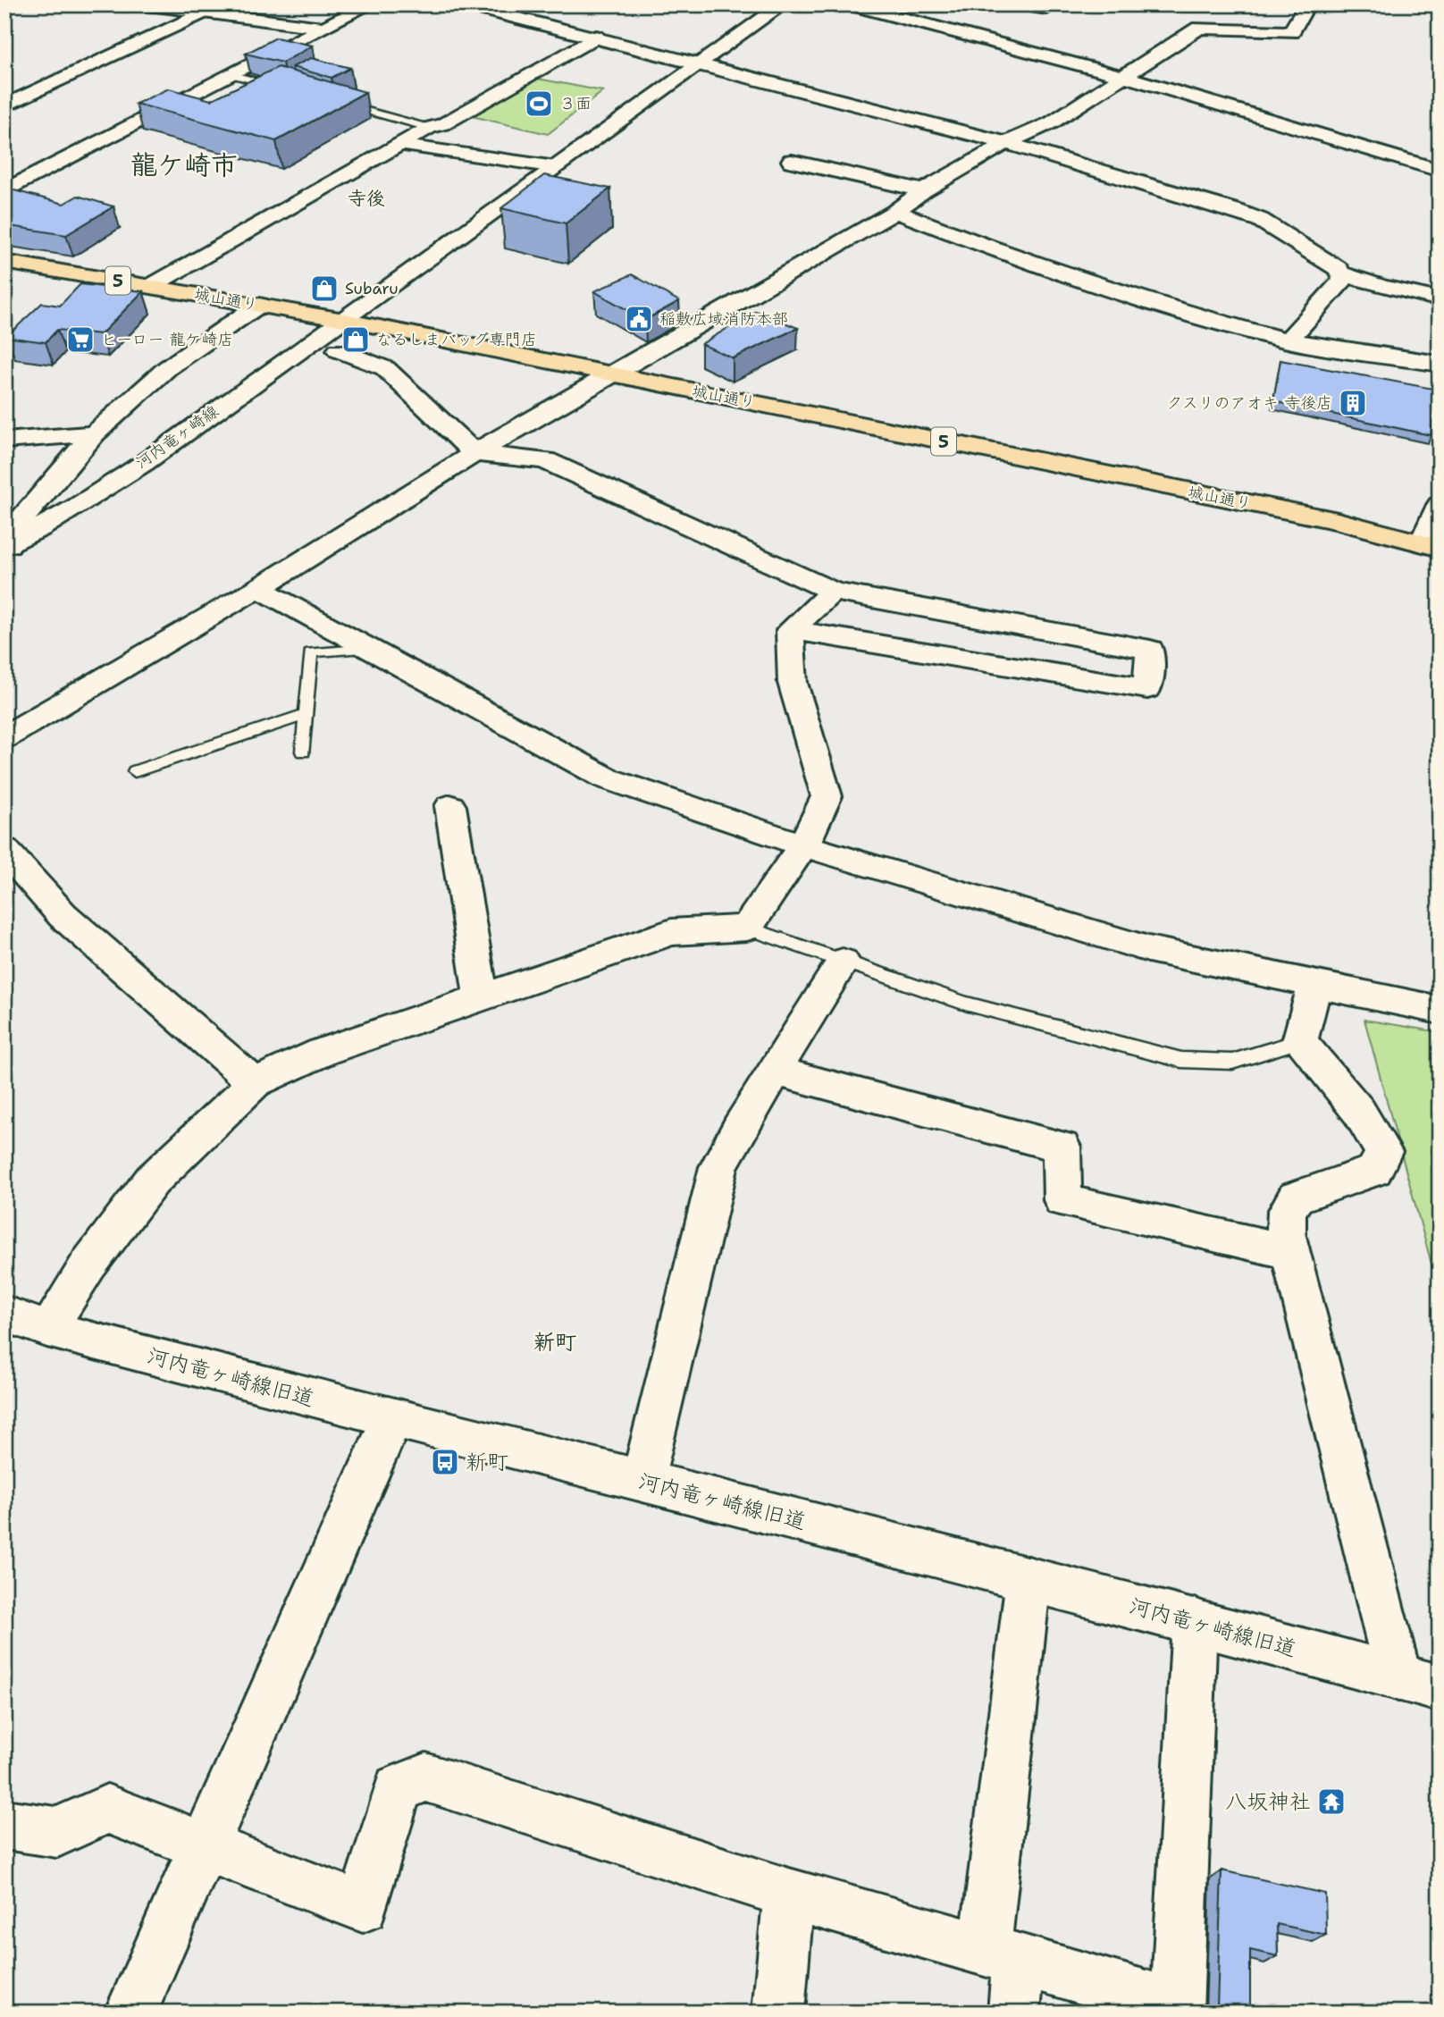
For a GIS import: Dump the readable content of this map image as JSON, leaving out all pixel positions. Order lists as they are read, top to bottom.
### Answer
{
  "streets": {
    "main road": ["5", "城山通り"],
    "street": ["河内竜ヶ崎線", "河内竜ヶ崎線旧道"]
  },
  "crossings": [
    ["城山通り", "河内竜ヶ崎線"]
  ],
  "districts": ["龍ケ崎市", "寺後", "新町"],
  "places": {
    "sports": ["３面"],
    "shop": ["Subaru", "なるしまバッグ専門店"],
    "public building": ["稲敷広域消防本部"],
    "supermarket": ["ヒーロー 龍ケ崎店"],
    "building": ["クスリのアオキ 寺後店"],
    "bus stop": ["新町"],
    "temple": ["八坂神社"]
  }
}
